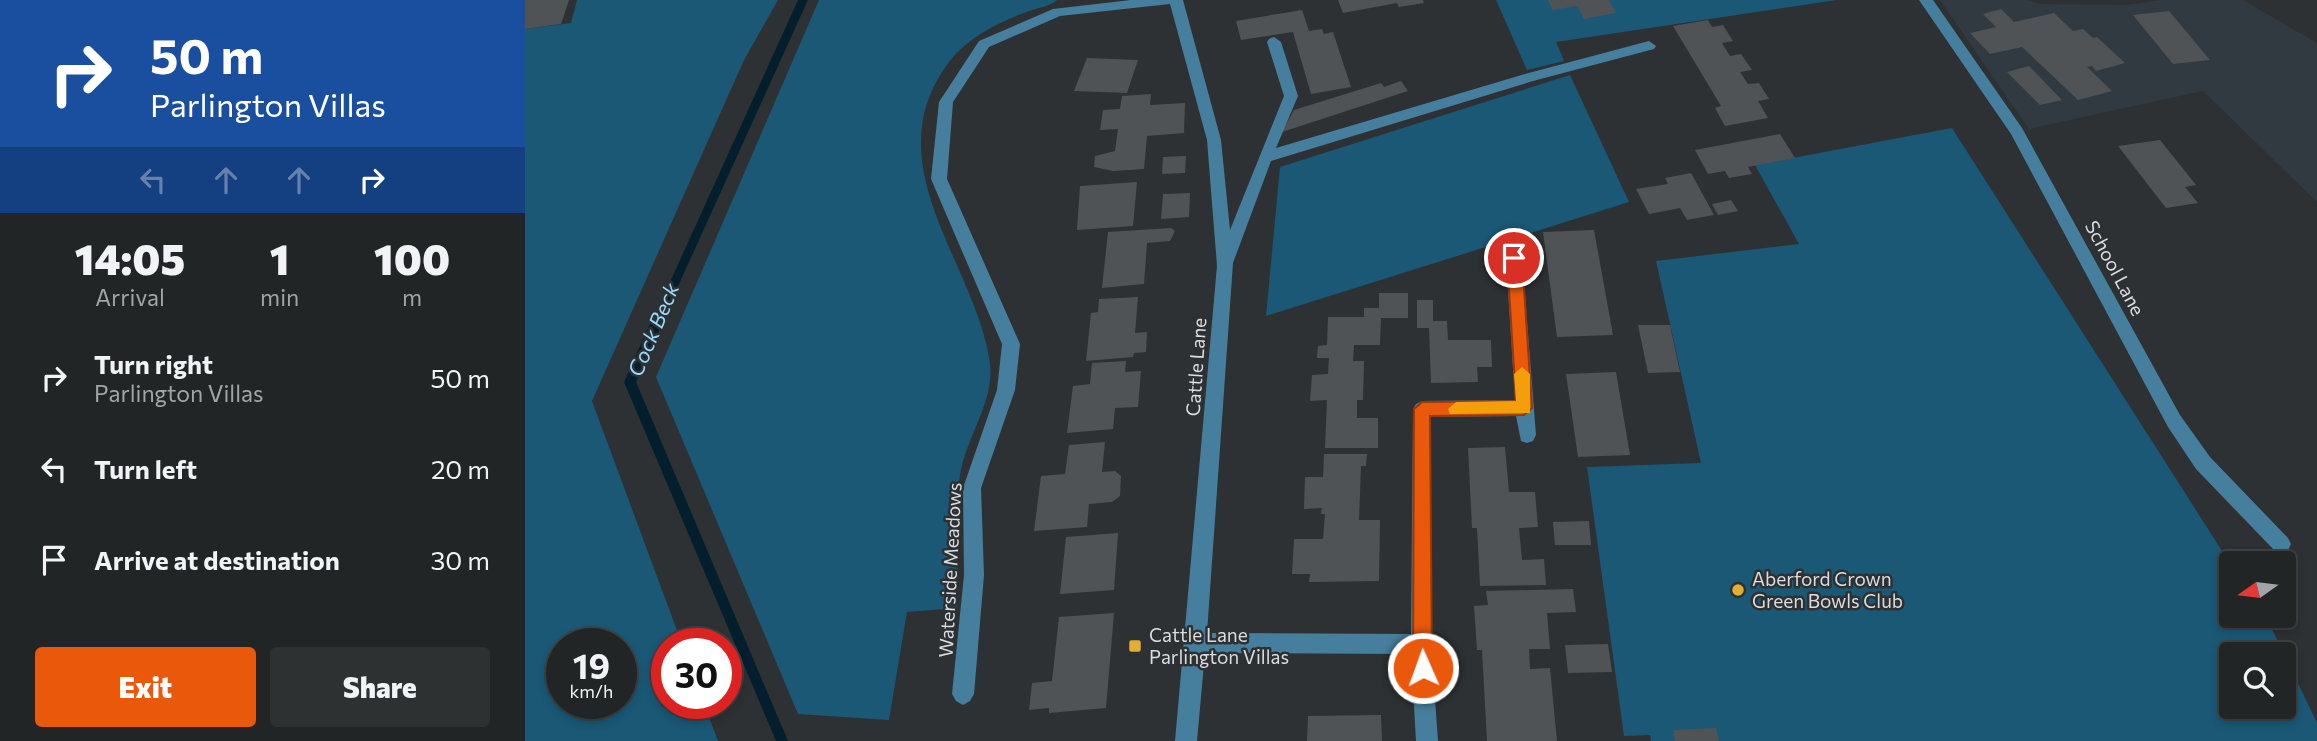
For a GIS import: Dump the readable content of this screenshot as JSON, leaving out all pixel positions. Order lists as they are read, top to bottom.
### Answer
{
  "streets": {
    "street": ["School Lane", "Cattle Lane", "Waterside Meadows"]
  },
  "water": ["Cock Beck"],
  "places": {
    "other": ["Aberford Crown Green Bowls Club"],
    "transit": ["Cattle Lane Parlington Villas"]
  },
  "north": "left",
  "page": {
    "turn": ["50 m", "Parlington Villas"],
    "eta": [
      "14:05",
      "Arrival",
      "1",
      "min",
      "100",
      "m"
    ],
    "list": [
      {
        "name": "Turn right",
        "note": "Parlington Villas",
        "value": "50 m"
      },
      {
        "name": "Turn left",
        "value": "20 m"
      },
      {
        "name": "Arrive at destination",
        "value": "30 m"
      }
    ],
    "speed": "19 km/h",
    "limit": "30",
    "buttons": ["Exit", "Share"]
  }
}
